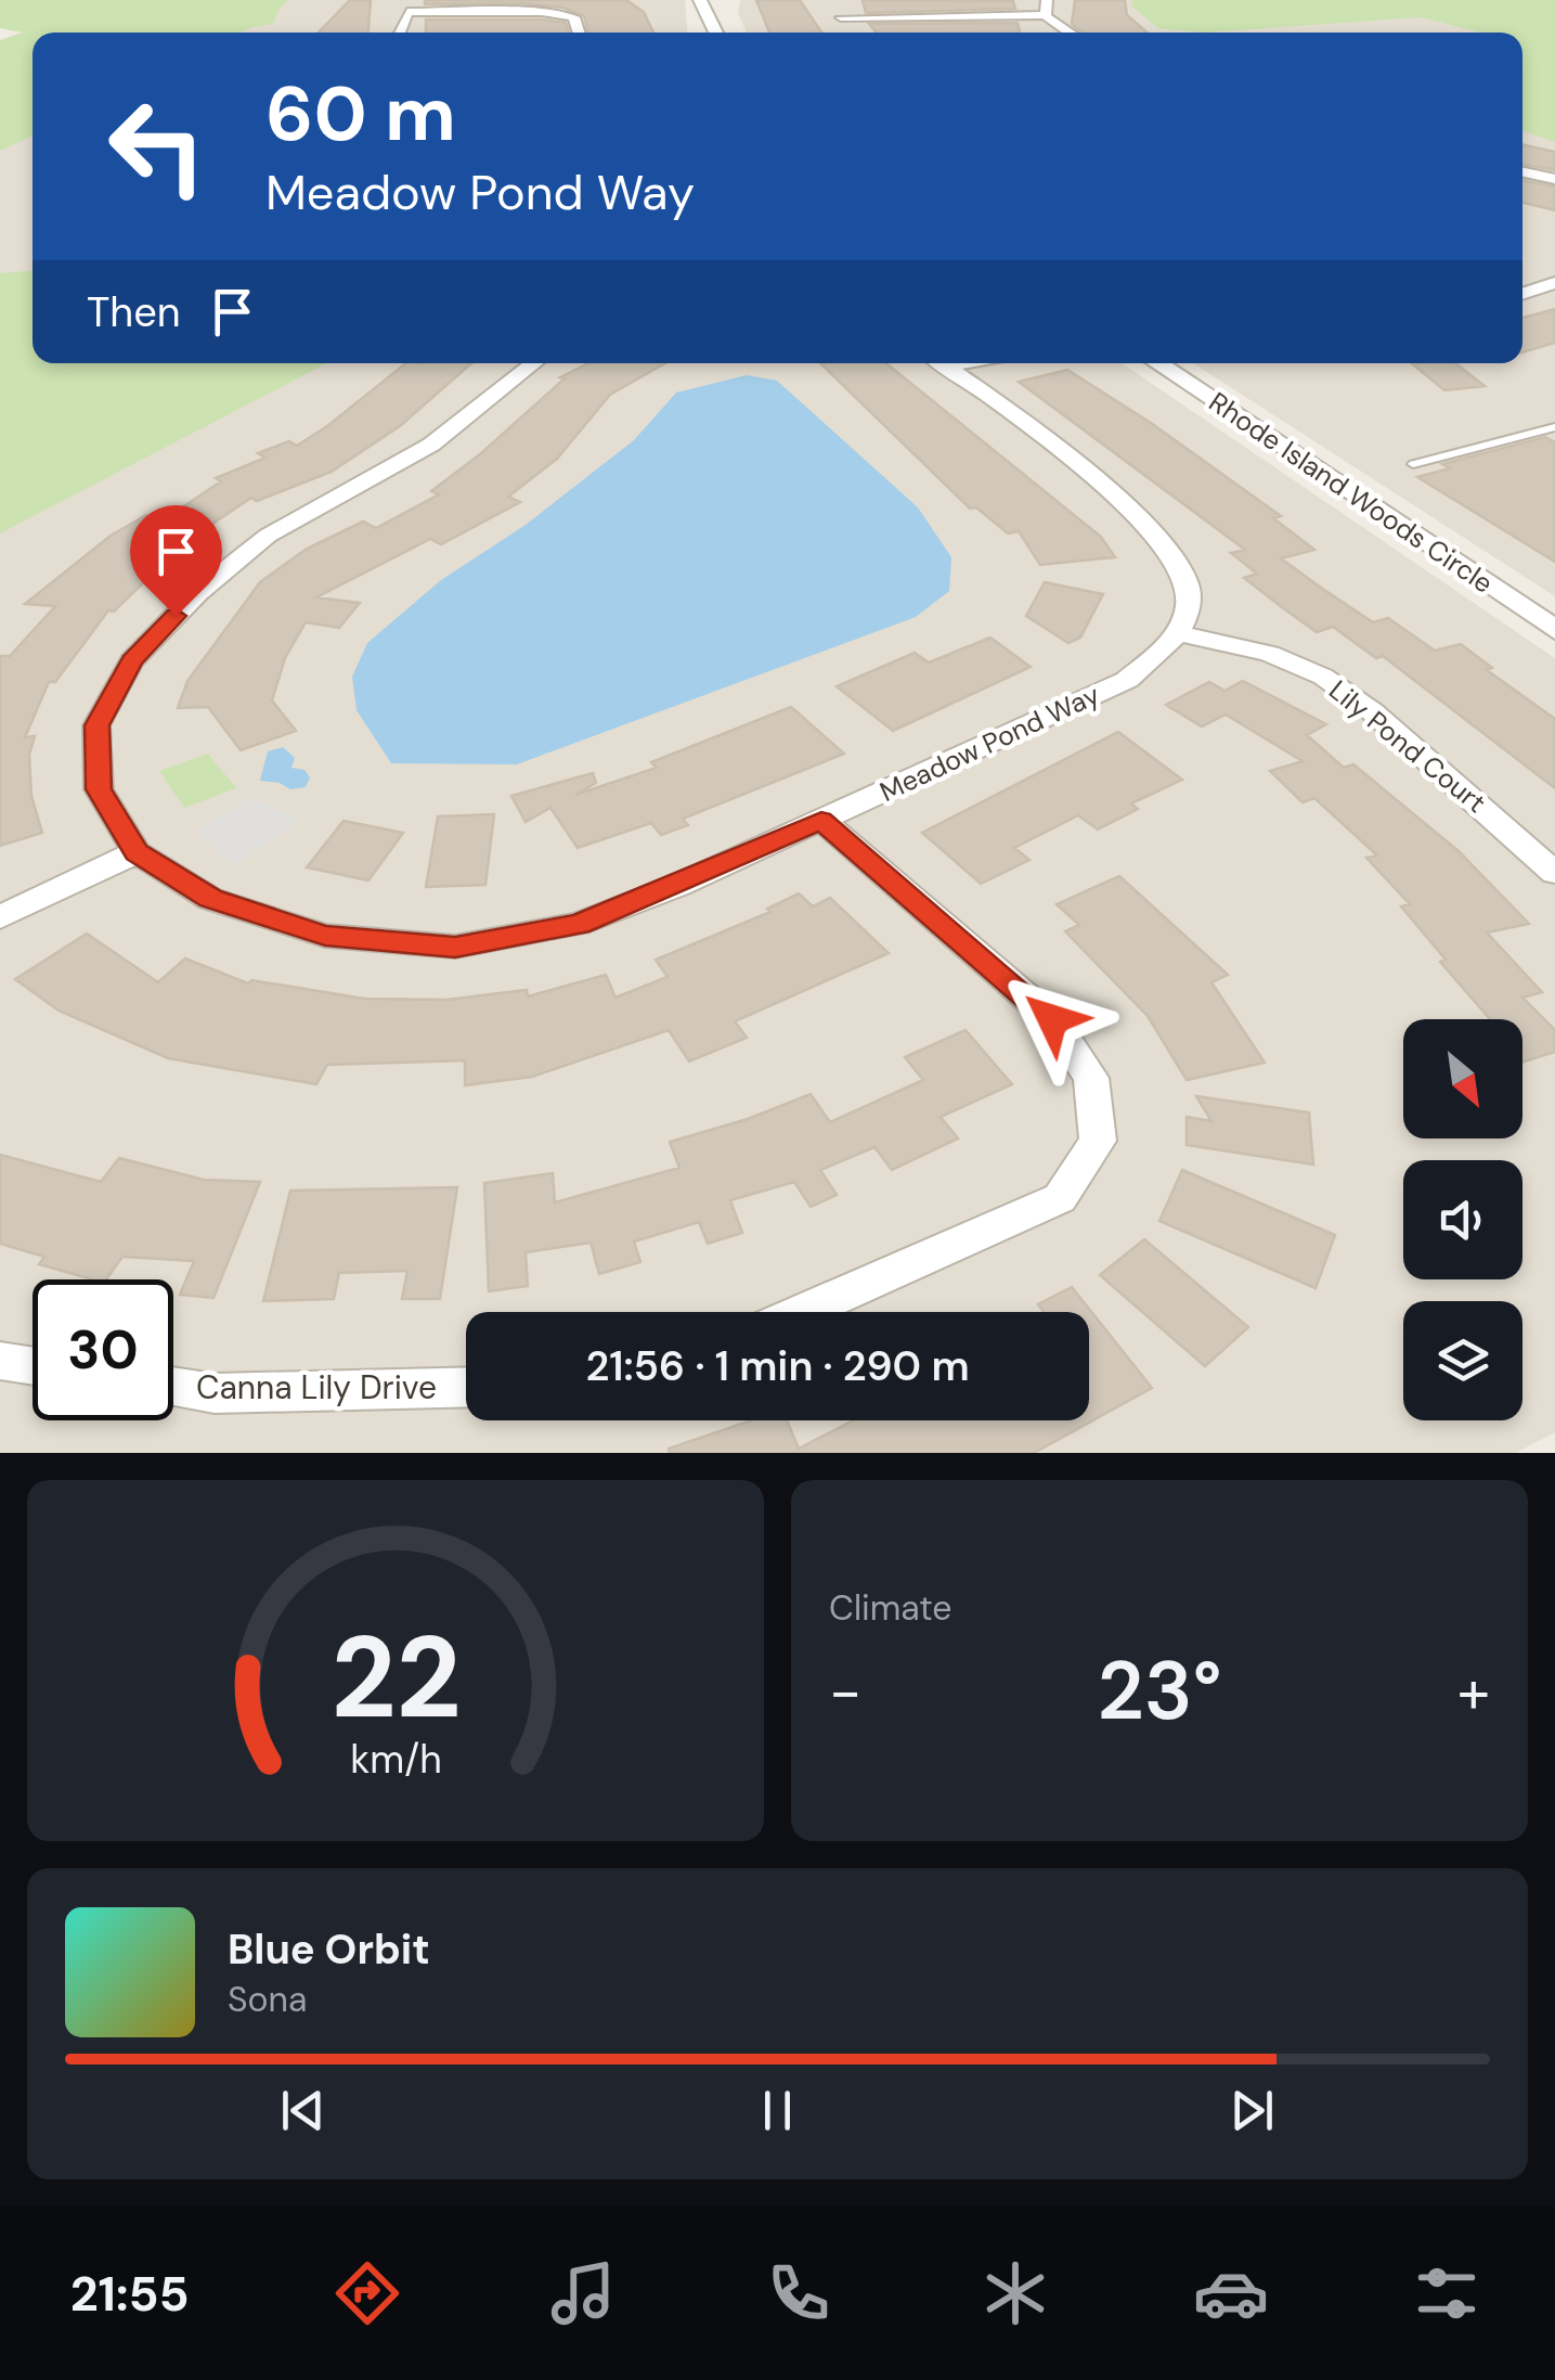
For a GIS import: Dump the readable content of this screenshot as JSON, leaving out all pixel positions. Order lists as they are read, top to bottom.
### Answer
{
  "streets": {
    "street": [
      "Rhode Island Woods Circle",
      "Meadow Pond Way",
      "Lily Pond Court",
      "Canna Lily Drive"
    ]
  },
  "crossings": [
    ["Meadow Pond Way", "Lily Pond Court"]
  ],
  "north": "bottom right",
  "page": {
    "turn": ["60 m", "Meadow Pond Way"],
    "then": "Then",
    "limit": "30",
    "trip": "21:56 · 1 min · 290 m",
    "tile": "Climate",
    "heat": ["−", "23°", "+"],
    "song": ["Blue Orbit", "Sona"],
    "tabs": "21:55",
    "gauge": ["22", "km/h"]
  }
}
